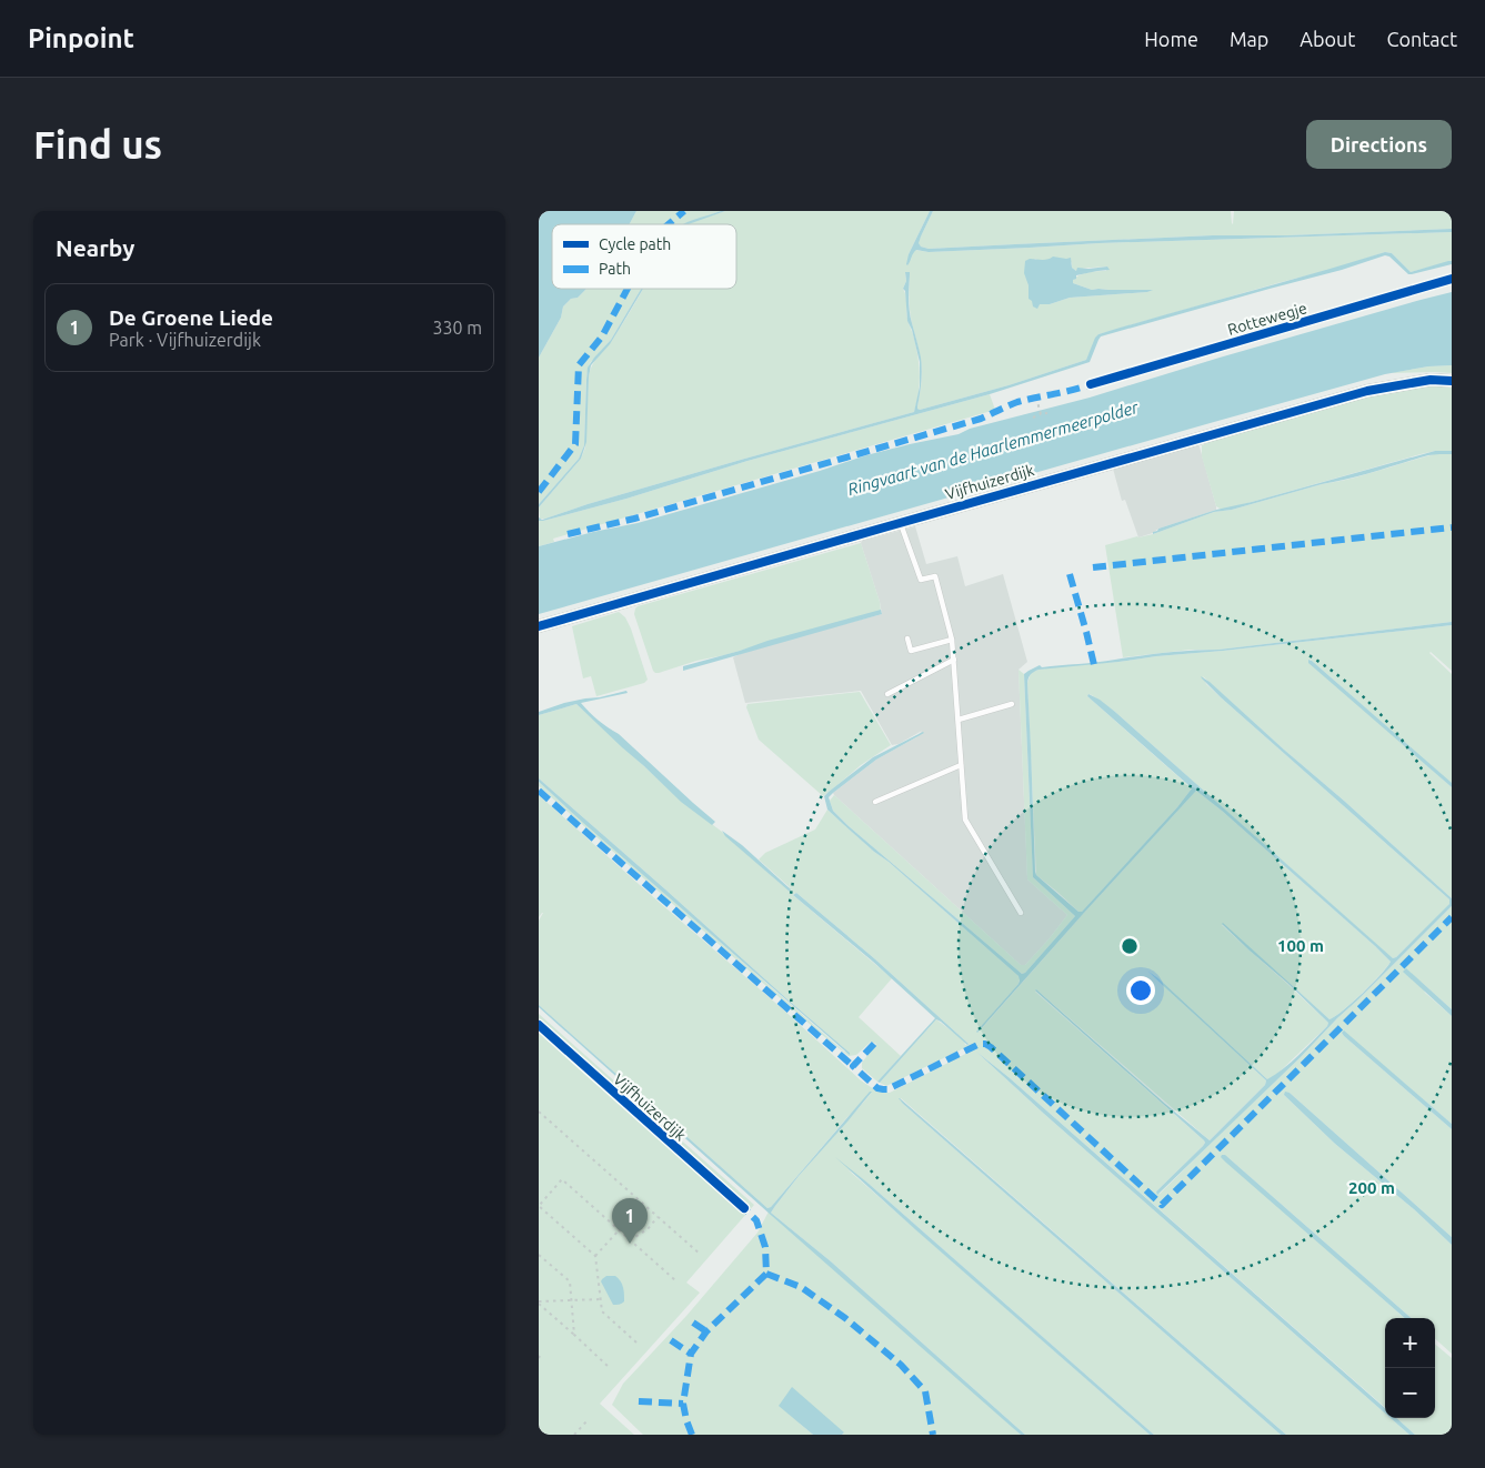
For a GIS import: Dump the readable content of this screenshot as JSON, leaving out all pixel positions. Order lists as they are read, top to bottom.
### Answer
{
  "streets": {
    "street": ["Rottewegje", "Vijfhuizerdijk"]
  },
  "water": ["Ringvaart van de Haarlemmermeerpolder"],
  "legend": ["Cycle path", "Path"],
  "page": {
    "header": "Pinpoint",
    "nav": [
      "Home",
      "Map",
      "About",
      "Contact"
    ],
    "buttons": "Directions",
    "title": "Find us",
    "heading": "Nearby",
    "list": [
      {
        "mark": "1",
        "name": "De Groene Liede",
        "note": "Park · Vijfhuizerdijk",
        "value": "330 m"
      }
    ],
    "pins": "1",
    "map_buttons": ["+", "−"]
  },
  "rings": ["100 m", "200 m"]
}
